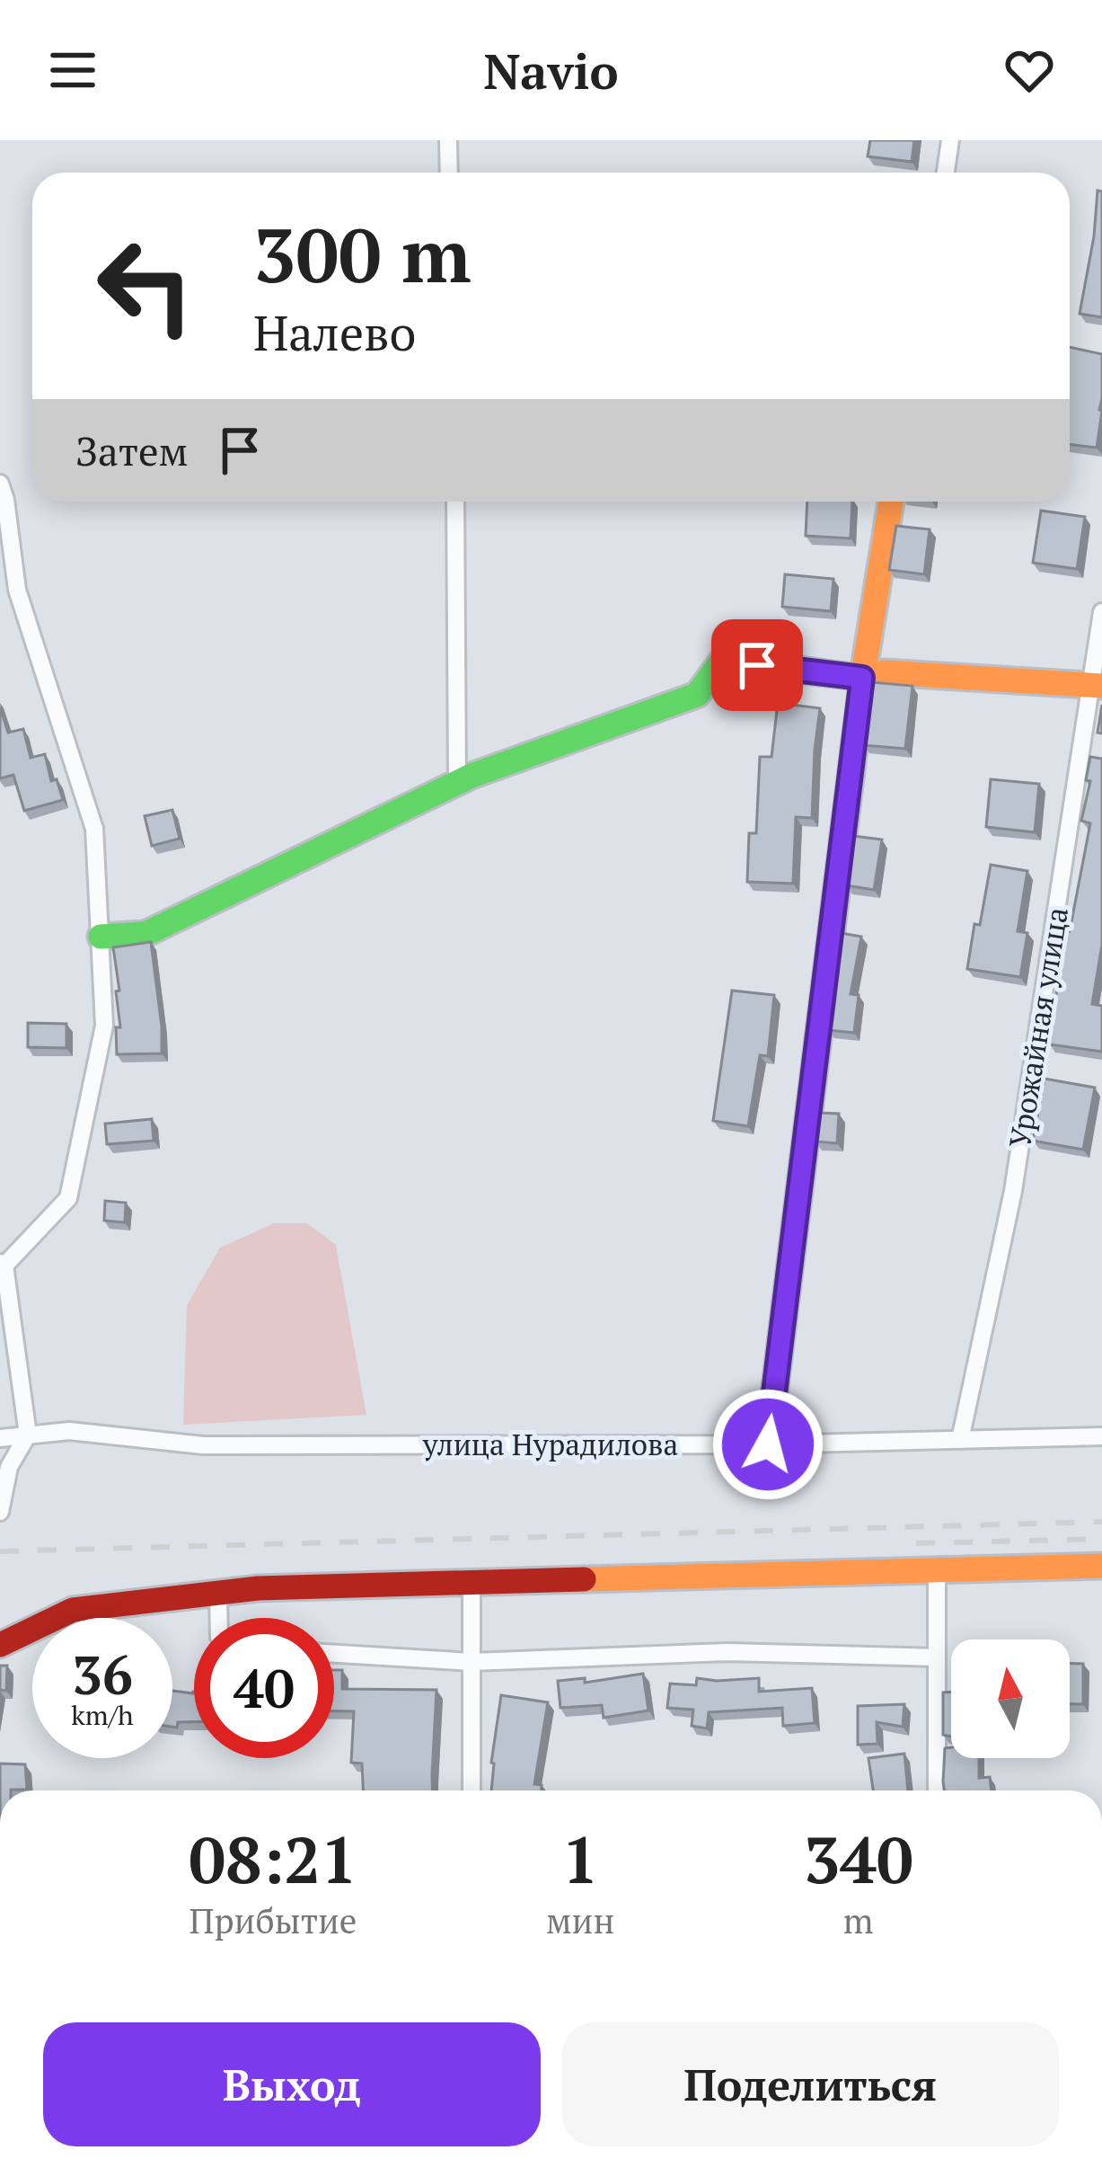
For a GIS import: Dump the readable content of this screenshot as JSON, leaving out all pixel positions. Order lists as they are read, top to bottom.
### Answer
{
  "streets": {
    "street": ["Урожайная улица", "улица Нурадилова"]
  },
  "crossings": [
    ["Урожайная улица", "улица Нурадилова"]
  ],
  "north": "top",
  "page": {
    "header": "Navio",
    "turn": ["300 m", "Налево"],
    "then": "Затем",
    "speed": "36 km/h",
    "limit": "40",
    "eta": [
      "08:21",
      "Прибытие",
      "1",
      "мин",
      "340",
      "m"
    ],
    "buttons": ["Выход", "Поделиться"]
  }
}
